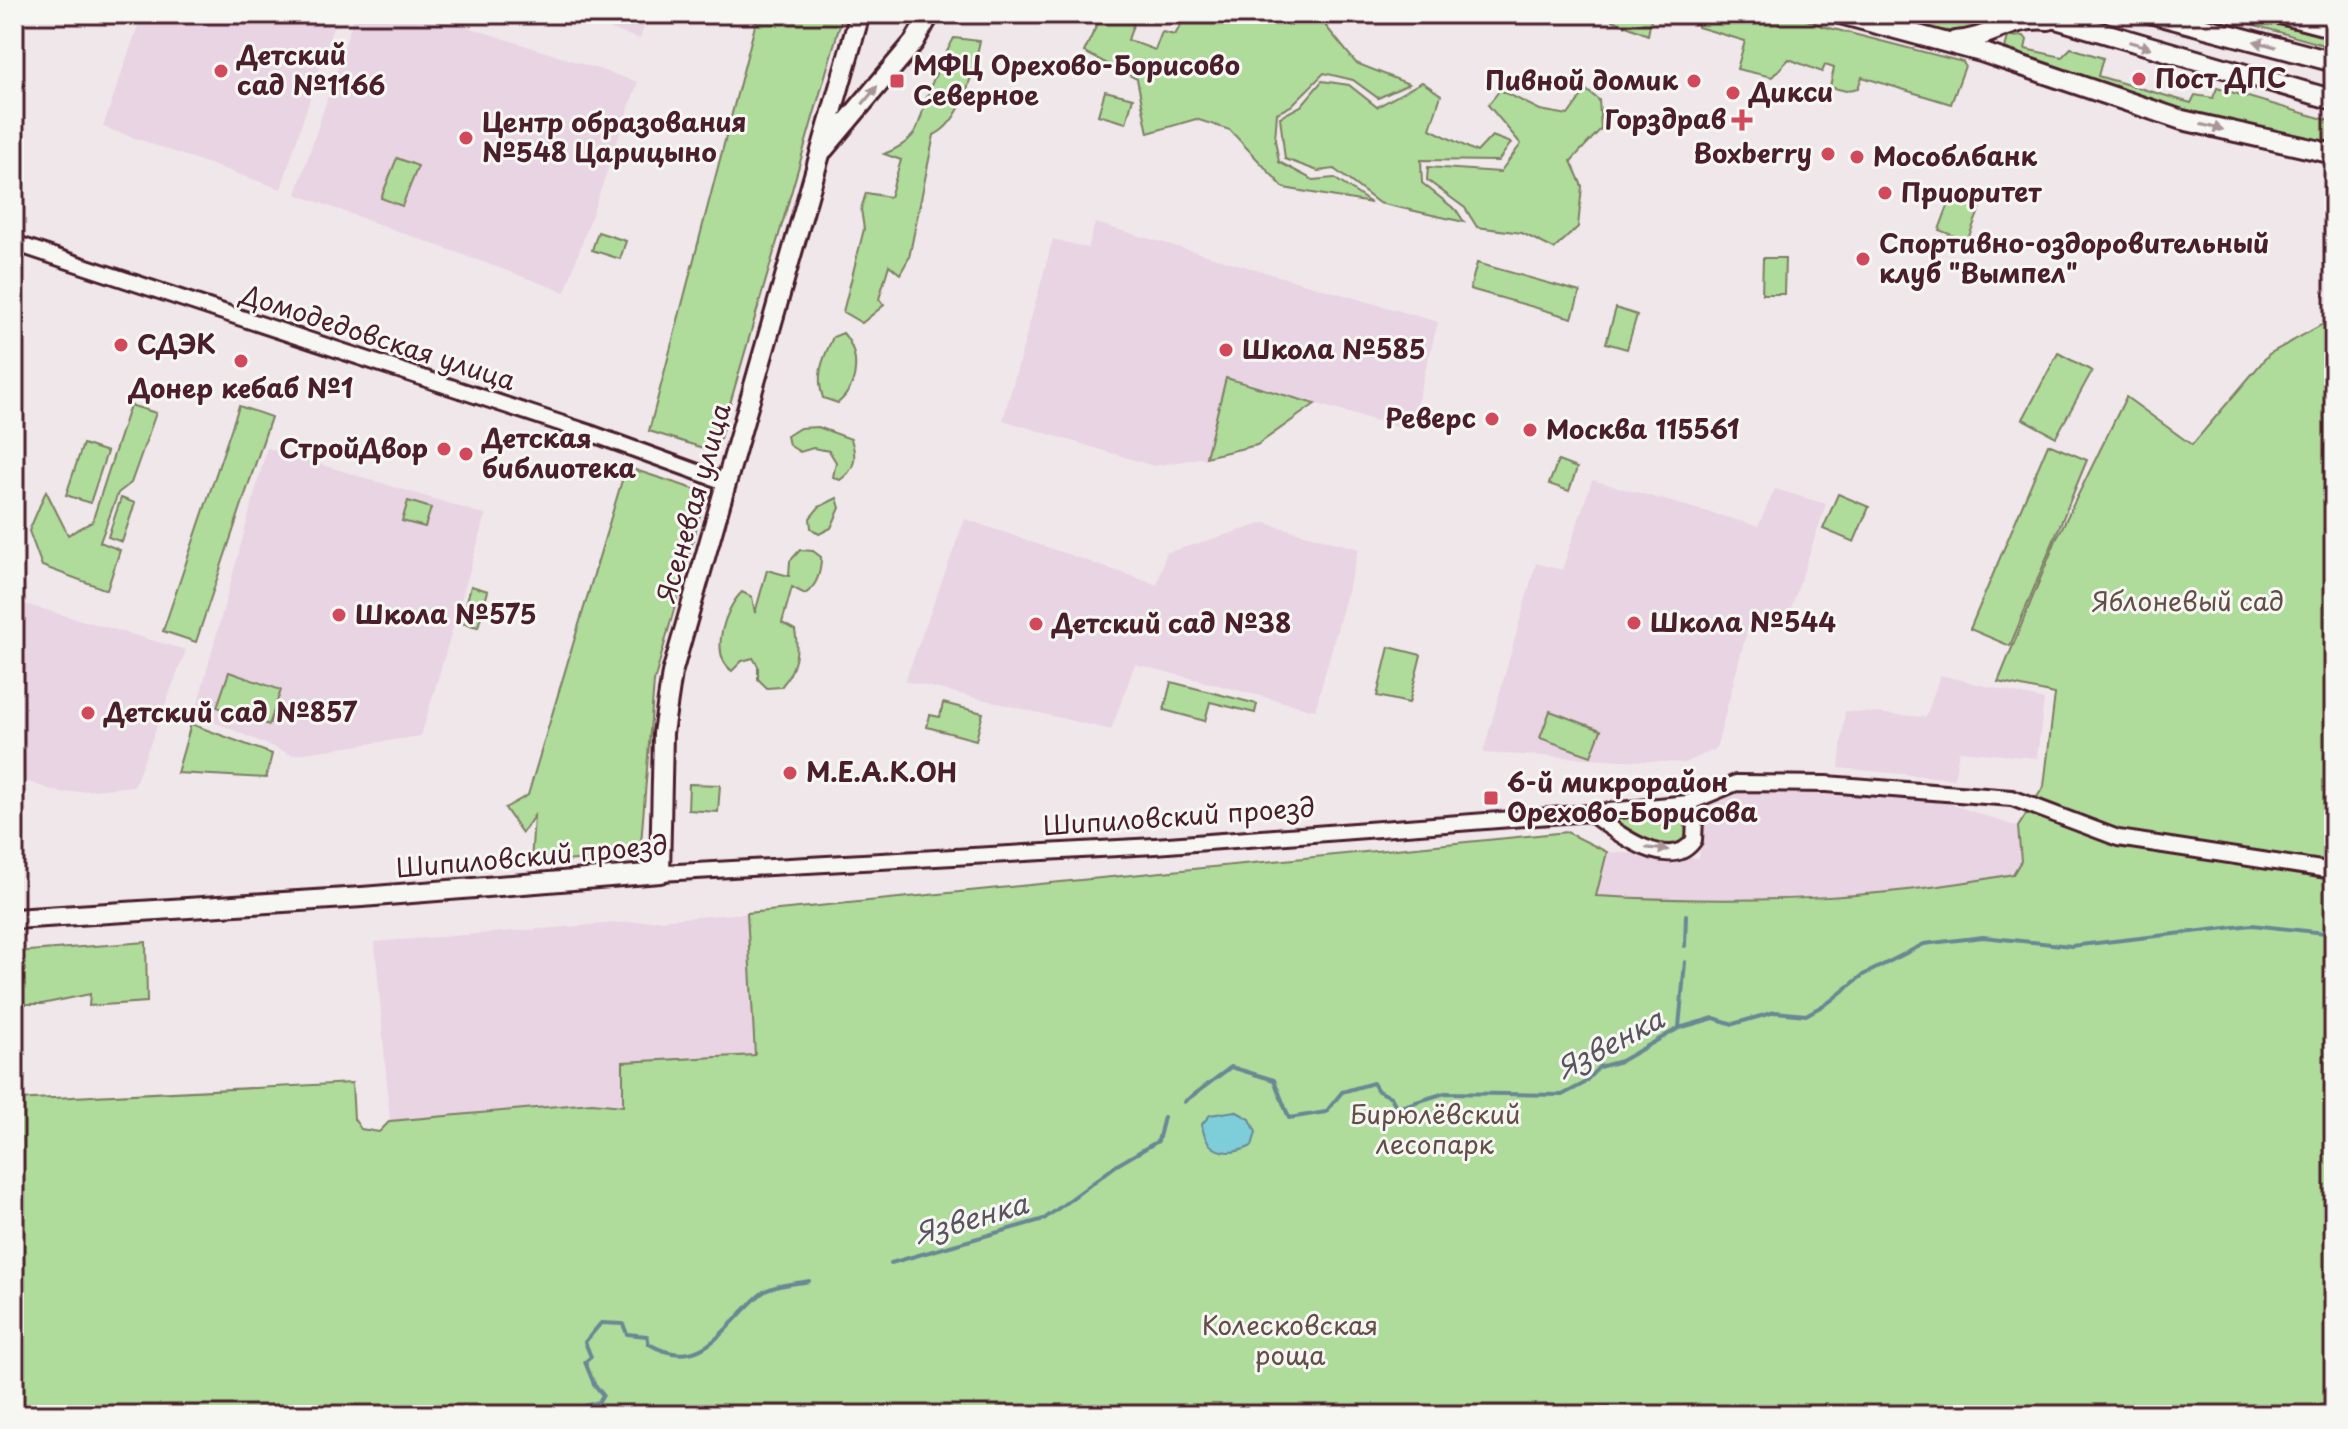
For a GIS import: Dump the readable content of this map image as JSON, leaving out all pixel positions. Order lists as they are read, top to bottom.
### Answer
{
  "streets": {
    "main road": ["Ясеневая улица", "Шипиловский проезд"],
    "street": ["Домодедовская улица"]
  },
  "crossings": [
    ["Домодедовская улица", "Ясеневая улица"],
    ["Ясеневая улица", "Шипиловский проезд"]
  ],
  "water": ["Язвенка"],
  "parks": ["Яблоневый сад", "Бирюлёвский лесопарк", "Колесковская роща"],
  "places": {
    "other": [
      "Детский сад №1166",
      "Пост ДПС",
      "Пивной домик",
      "Дикси",
      "Центр образования №548 Царицыно",
      "Boxberry",
      "Мособлбанк",
      "Приоритет",
      "Спортивно-оздоровительный клуб \"Вымпел\"",
      "СДЭК",
      "Школа №585",
      "Донер кебаб №1",
      "Реверс",
      "Москва 115561",
      "СтройДвор",
      "Детская библиотека",
      "Школа №575",
      "Школа №544",
      "Детский сад №38",
      "Детский сад №857",
      "М.Е.А.К.ОН"
    ],
    "transit": ["МФЦ Орехово-Борисово Северное", "6-й микрорайон Орехово-Борисова"],
    "health": ["Горздрав"]
  }
}
